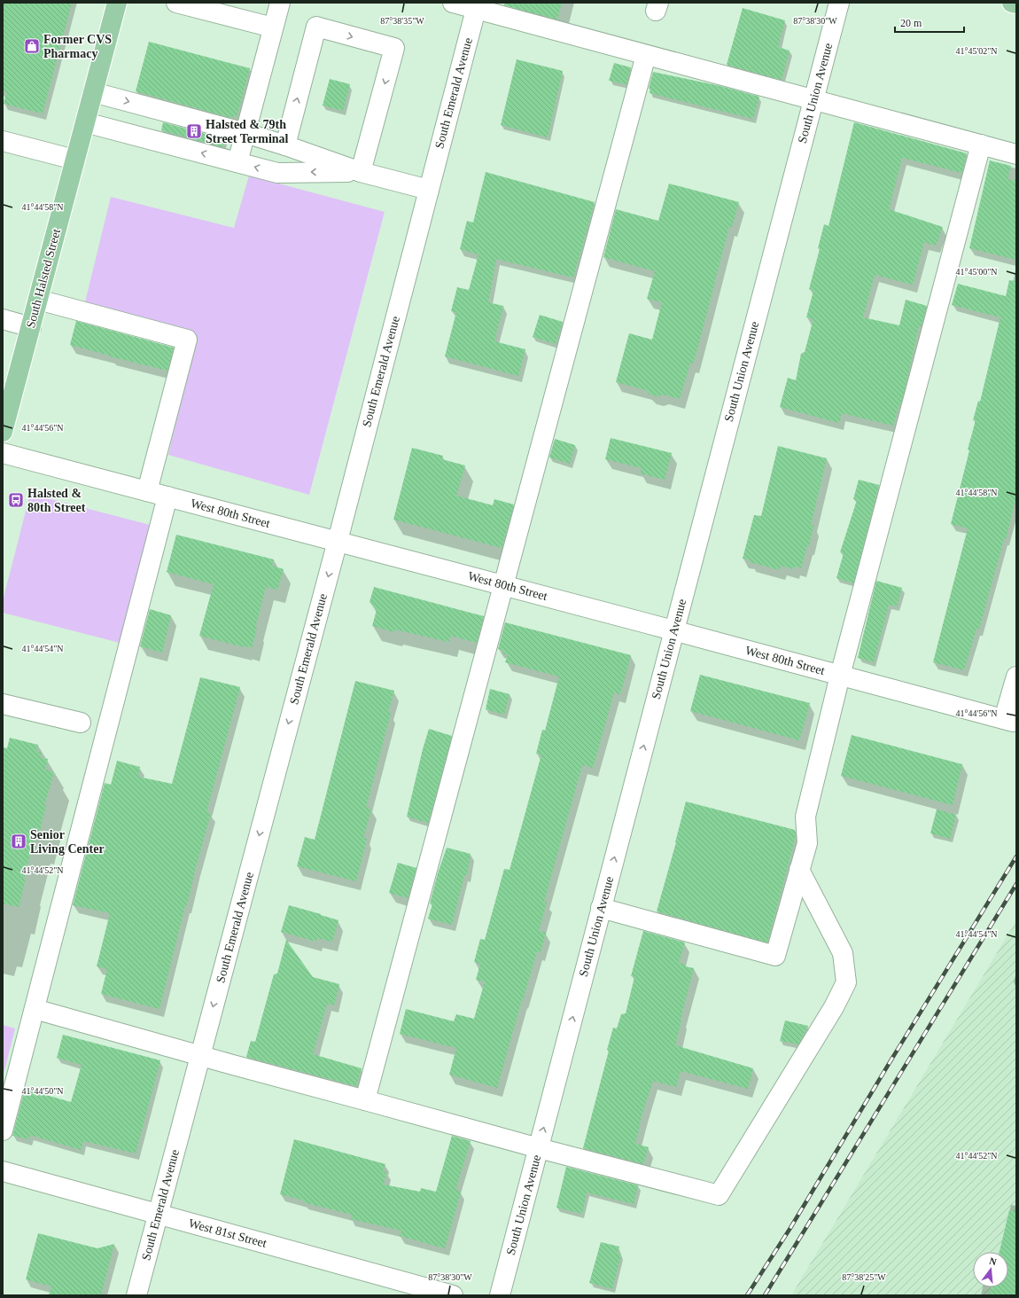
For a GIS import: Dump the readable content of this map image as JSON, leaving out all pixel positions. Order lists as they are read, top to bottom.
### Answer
{
  "streets": {
    "main road": ["South Halsted Street"],
    "street": [
      "South Emerald Avenue",
      "South Union Avenue",
      "West 80th Street",
      "West 81st Street"
    ]
  },
  "crossings": [
    ["South Emerald Avenue", "West 80th Street"],
    ["South Emerald Avenue", "West 81st Street"],
    ["South Union Avenue", "West 80th Street"]
  ],
  "one_way": ["South Union Avenue"],
  "places": {
    "shop": ["Former CVS Pharmacy"],
    "building": ["Halsted & 79th Street Terminal", "Senior Living Center"],
    "bus stop": ["Halsted & 80th Street"]
  },
  "scale_bar": "20 m",
  "north": "top",
  "coordinates": [
    "87°38'35\"W",
    "87°38'30\"W",
    "41°45'02\"N",
    "41°44'58\"N",
    "41°45'00\"N",
    "41°44'56\"N",
    "41°44'54\"N",
    "41°44'52\"N",
    "41°44'50\"N",
    "87°38'25\"W"
  ]
}
